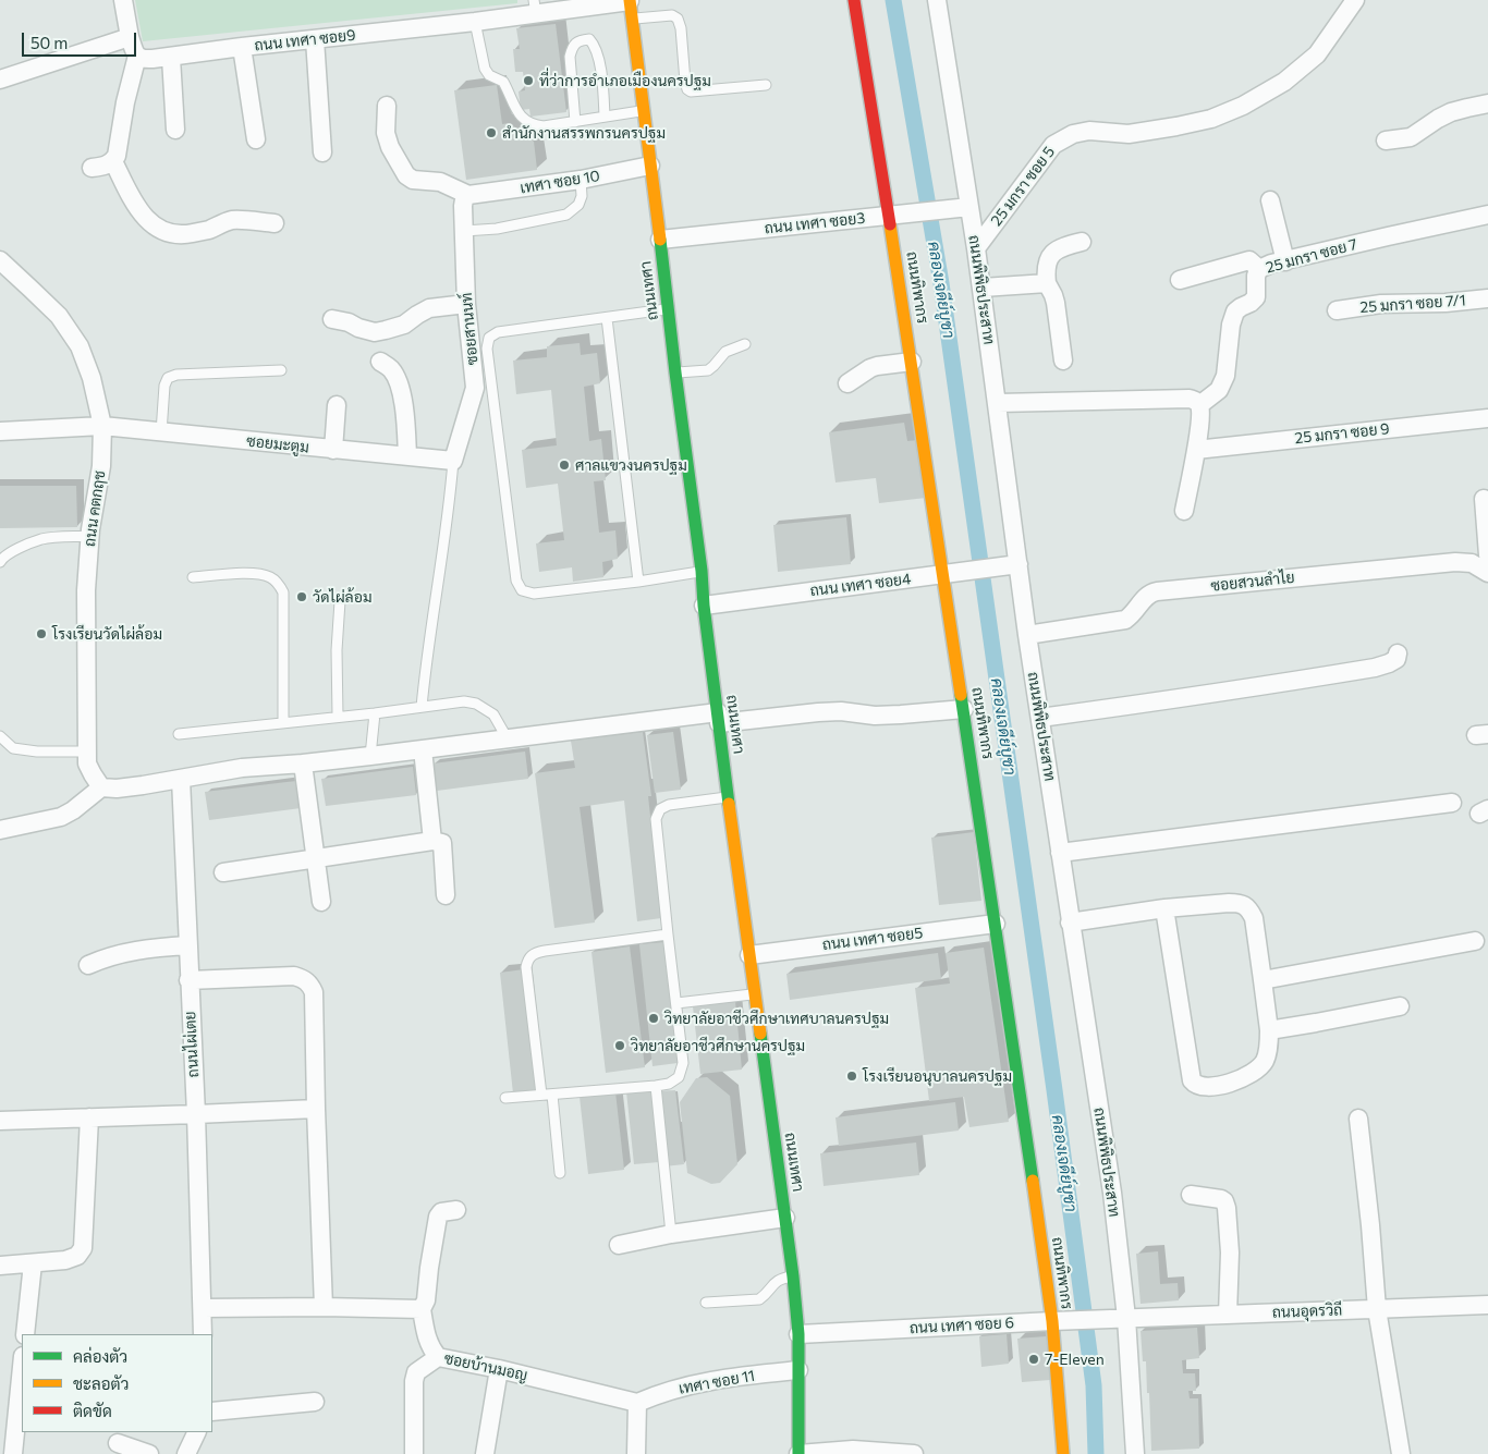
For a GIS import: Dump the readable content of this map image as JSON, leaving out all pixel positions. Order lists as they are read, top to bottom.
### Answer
{
  "streets": {
    "street": [
      "ถนน เทศา ซอย9",
      "เทศา ซอย 10",
      "25 มกรา ซอย 5",
      "ถนน เทศา ซอย3",
      "25 มกรา ซอย 7",
      "ถนนทิพากร",
      "ถนนพิพิธประสาท",
      "ถนนเทศา",
      "25 มกรา ซอย 7/1",
      "ซอยสานนท์",
      "25 มกรา ซอย 9",
      "ซอยมะตูม",
      "ถนน คตกฤช",
      "ซอยสวนลำไย",
      "ถนน เทศา ซอย4",
      "ถนน เทศา ซอย5",
      "ถนนไผ่เตย",
      "ถนนอุดรวิถี",
      "ถนน เทศา ซอย 6",
      "ซอยบ้านมอญ",
      "เทศา ซอย 11"
    ]
  },
  "crossings": [
    ["ถนน เทศา ซอย9", "ถนนเทศา"],
    ["เทศา ซอย 10", "ถนนเทศา"],
    ["เทศา ซอย 10", "ซอยสานนท์"],
    ["25 มกรา ซอย 5", "ถนนพิพิธประสาท"],
    ["ถนน เทศา ซอย3", "ถนนทิพากร"],
    ["ถนน เทศา ซอย3", "ถนนพิพิธประสาท"],
    ["ถนน เทศา ซอย3", "ถนนเทศา"],
    ["ถนนทิพากร", "ถนน เทศา ซอย4"],
    ["ถนนทิพากร", "ถนน เทศา ซอย5"],
    ["ถนนทิพากร", "ถนน เทศา ซอย 6"],
    ["ถนนพิพิธประสาท", "ซอยสวนลำไย"],
    ["ถนนพิพิธประสาท", "ถนน เทศา ซอย4"],
    ["ถนนพิพิธประสาท", "ถนนอุดรวิถี"],
    ["ถนนพิพิธประสาท", "ถนน เทศา ซอย 6"],
    ["ถนนเทศา", "ถนน เทศา ซอย4"],
    ["ถนนเทศา", "ถนน เทศา ซอย5"],
    ["ถนนเทศา", "ถนน เทศา ซอย 6"],
    ["ถนนเทศา", "เทศา ซอย 11"],
    ["ซอยสานนท์", "ซอยมะตูม"],
    ["ซอยมะตูม", "ถนน คตกฤช"],
    ["ถนนอุดรวิถี", "ถนน เทศา ซอย 6"],
    ["ซอยบ้านมอญ", "เทศา ซอย 11"]
  ],
  "water": ["คลองเจดีย์บูชา"],
  "places": [
    "ที่ว่าการอำเภอเมืองนครปฐม",
    "สำนักงานสรรพกรนครปฐม",
    "ศาลแขวงนครปฐม",
    "วัดไผ่ล้อม",
    "โรงเรียนวัดไผ่ล้อม",
    "วิทยาลัยอาชีวศึกษาเทศบาลนครปฐม",
    "วิทยาลัยอาชีวศึกษานครปฐม",
    "โรงเรียนอนุบาลนครปฐม",
    "7-Eleven"
  ],
  "legend": ["คล่องตัว", "ชะลอตัว", "ติดขัด"],
  "scale_bar": "50 m"
}
